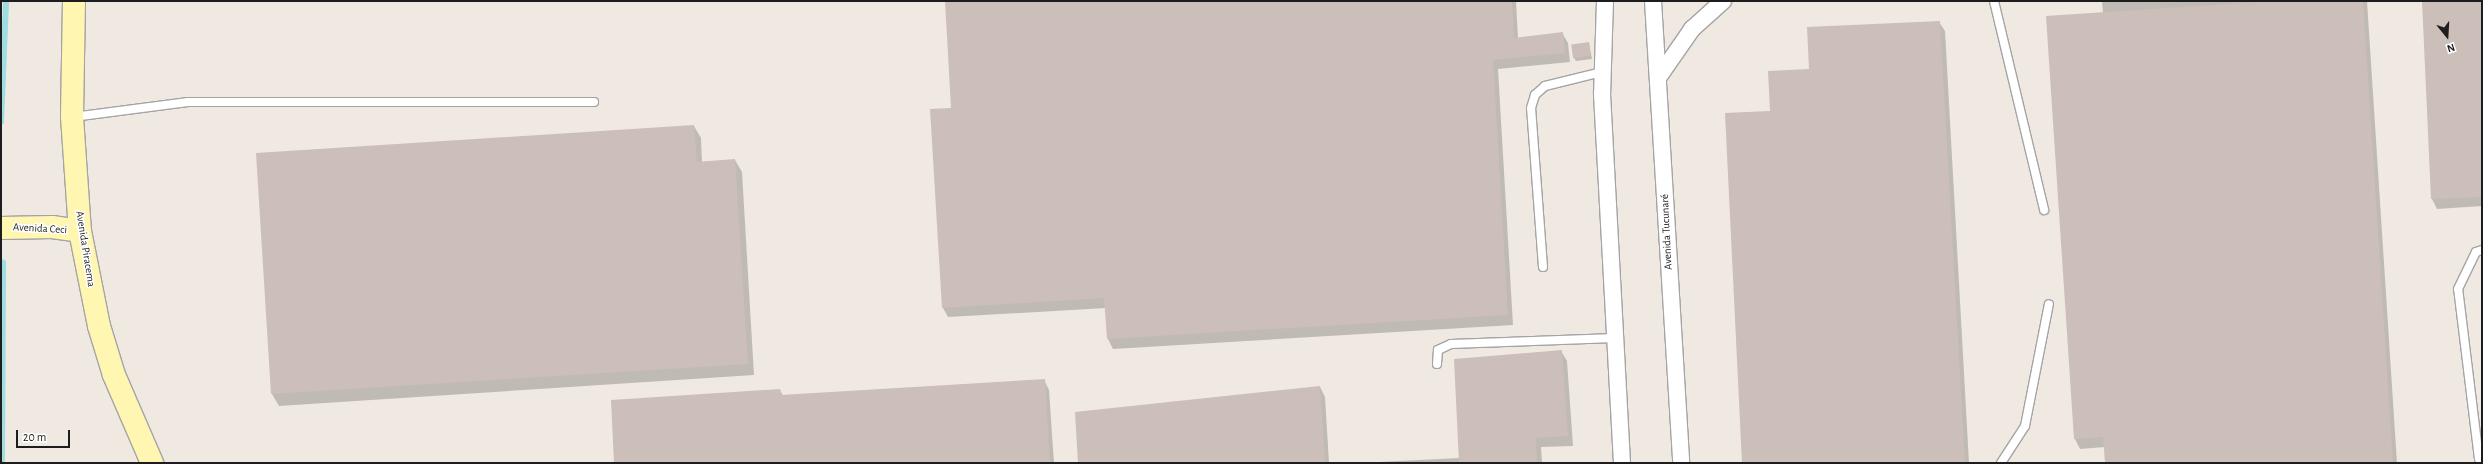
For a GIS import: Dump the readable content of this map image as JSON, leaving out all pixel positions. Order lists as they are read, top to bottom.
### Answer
{
  "streets": {
    "main road": ["Avenida Ceci", "Avenida Piracema"],
    "street": ["Avenida Tucunaré"]
  },
  "crossings": [
    ["Avenida Ceci", "Avenida Piracema"]
  ],
  "scale_bar": "20 m",
  "north": "bottom"
}
